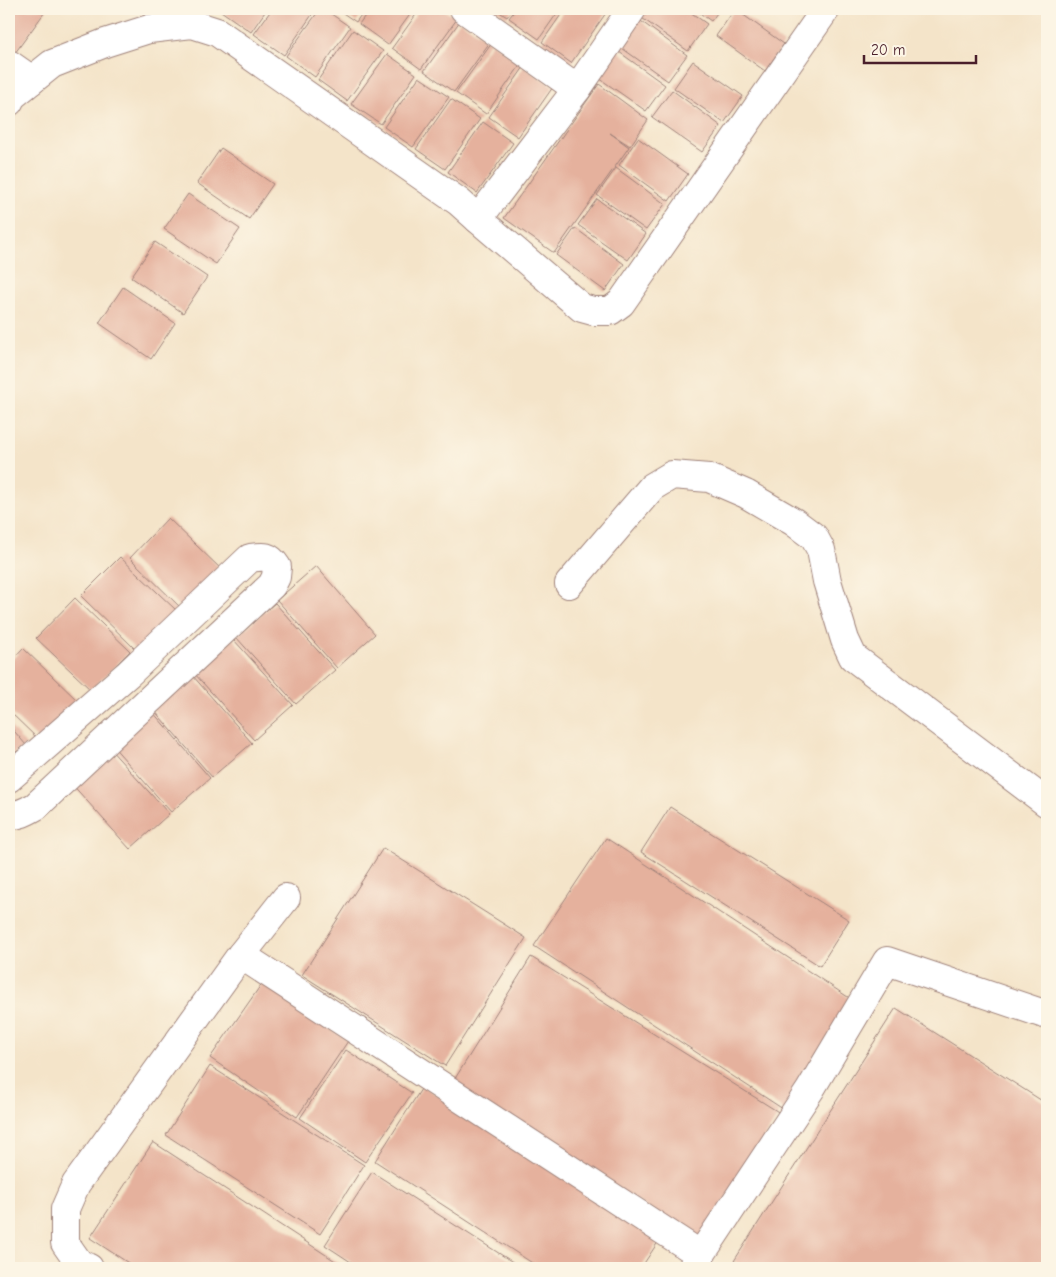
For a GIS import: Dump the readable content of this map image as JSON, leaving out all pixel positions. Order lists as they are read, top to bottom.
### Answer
{
  "scale_bar": "20 m"
}
